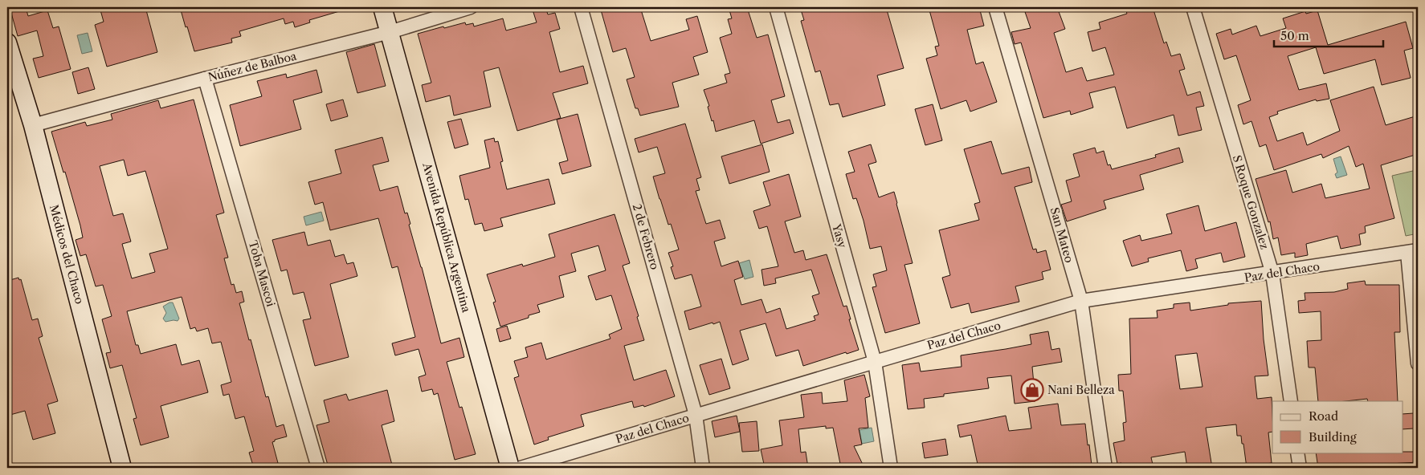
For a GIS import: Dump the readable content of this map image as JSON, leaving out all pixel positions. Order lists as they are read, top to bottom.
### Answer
{
  "streets": {
    "main road": ["Avenida República Argentina", "Médicos del Chaco"],
    "street": [
      "Núñez de Balboa",
      "S Roque Gonzalez",
      "San Mateo",
      "Yasy",
      "2 de Febrero",
      "Paz del Chaco",
      "Toba Mascoi"
    ]
  },
  "crossings": [
    ["Núñez de Balboa", "Avenida República Argentina"],
    ["Núñez de Balboa", "Médicos del Chaco"],
    ["Núñez de Balboa", "Toba Mascoi"],
    ["S Roque Gonzalez", "Paz del Chaco"],
    ["San Mateo", "Paz del Chaco"],
    ["Yasy", "Paz del Chaco"],
    ["2 de Febrero", "Paz del Chaco"]
  ],
  "places": {
    "shop": ["Nani Belleza"]
  },
  "legend": ["Road", "Building"],
  "scale_bar": "50 m"
}
